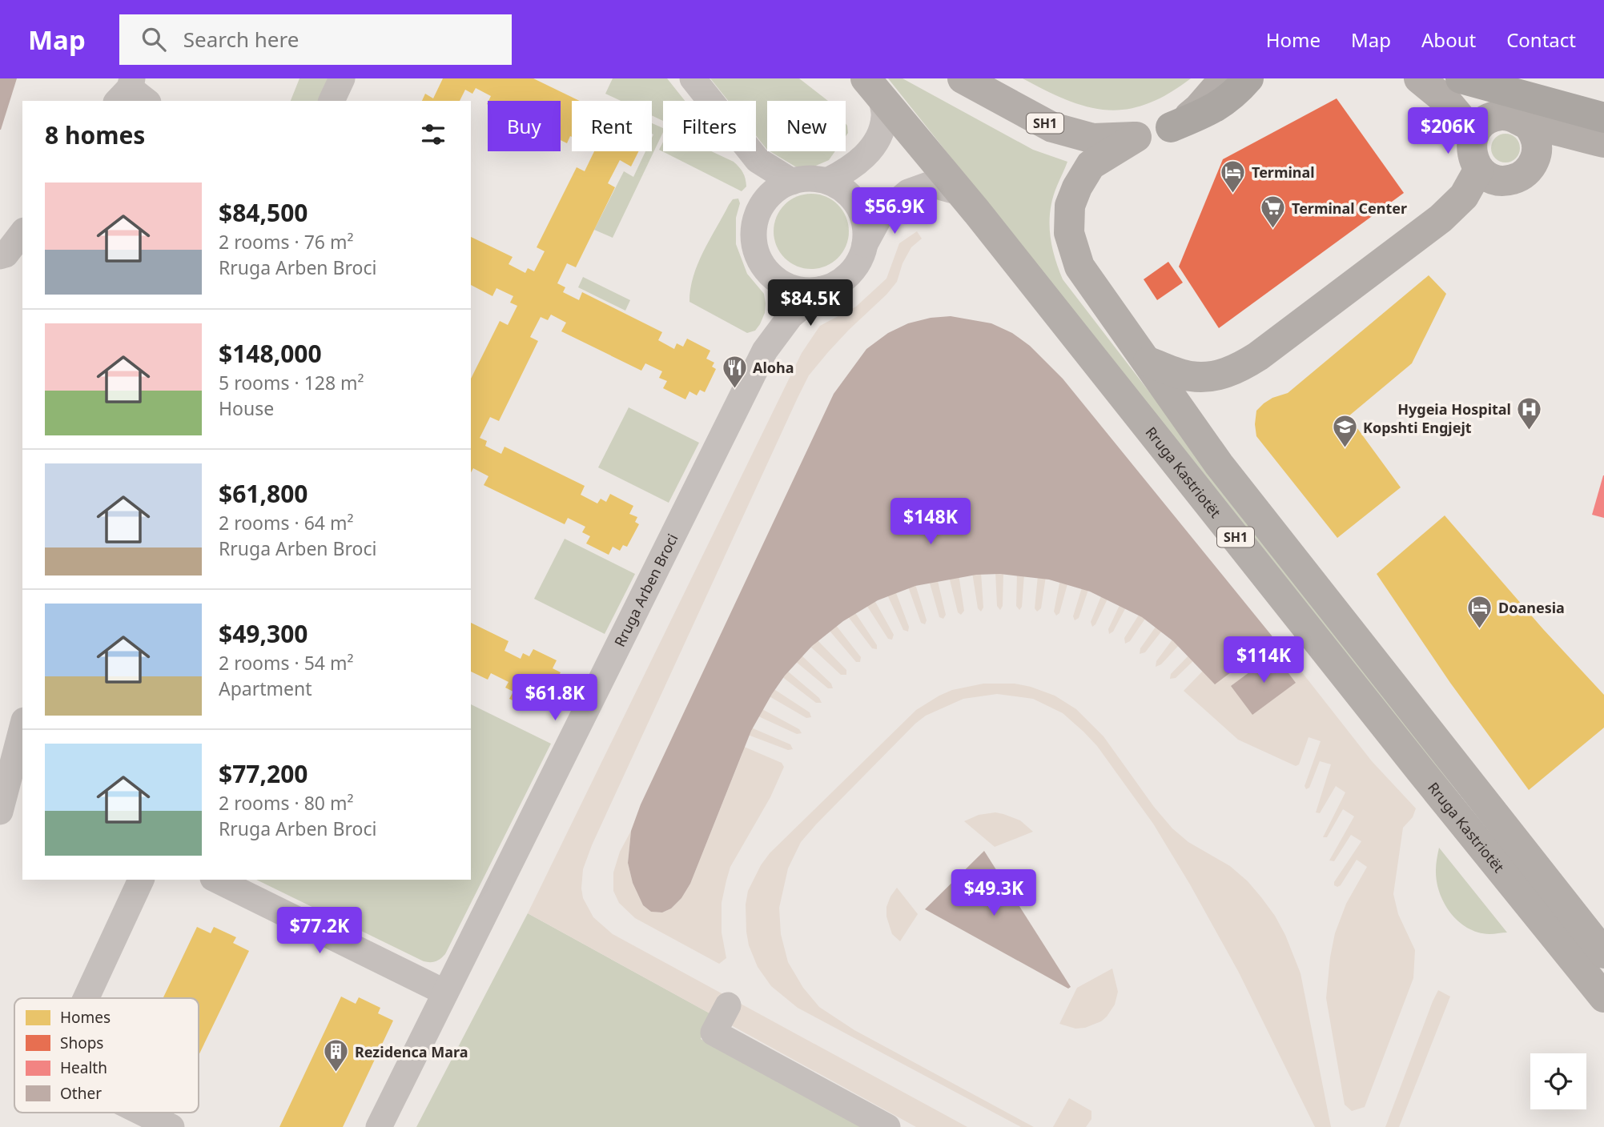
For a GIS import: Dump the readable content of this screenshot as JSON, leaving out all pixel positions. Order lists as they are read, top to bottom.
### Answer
{
  "streets": {
    "main road": ["SH1", "Rruga Kastriotët"],
    "street": ["Rruga Arben Broci"]
  },
  "crossings": [
    ["SH1", "Rruga Kastriotët"],
    ["Rruga Kastriotët", "Rruga Arben Broci"]
  ],
  "places": {
    "hotel": ["Terminal", "Doanesia"],
    "supermarket": ["Terminal Center"],
    "restaurant": ["Aloha"],
    "hospital": ["Hygeia Hospital"],
    "school or university": ["Kopshti Engjejt"],
    "building": ["Rezidenca Mara"]
  },
  "legend": [
    "Homes",
    "Shops",
    "Health",
    "Other"
  ],
  "page": {
    "header": "Map",
    "search": "Search here",
    "nav": [
      "Home",
      "Map",
      "About",
      "Contact"
    ],
    "chip": [
      "Buy",
      "Rent",
      "Filters",
      "New"
    ],
    "heading": "8 homes",
    "price": [
      "$206K",
      "$56.9K",
      "$84.5K",
      "$148K",
      "$114K",
      "$61.8K",
      "$49.3K",
      "$77.2K"
    ],
    "list": [
      {
        "name": "$84,500",
        "note": "2 rooms · 76 m² · Rruga Arben Broci"
      },
      {
        "name": "$148,000",
        "note": "5 rooms · 128 m² · House"
      },
      {
        "name": "$61,800",
        "note": "2 rooms · 64 m² · Rruga Arben Broci"
      },
      {
        "name": "$49,300",
        "note": "2 rooms · 54 m² · Apartment"
      },
      {
        "name": "$77,200",
        "note": "2 rooms · 80 m² · Rruga Arben Broci"
      }
    ]
  }
}
